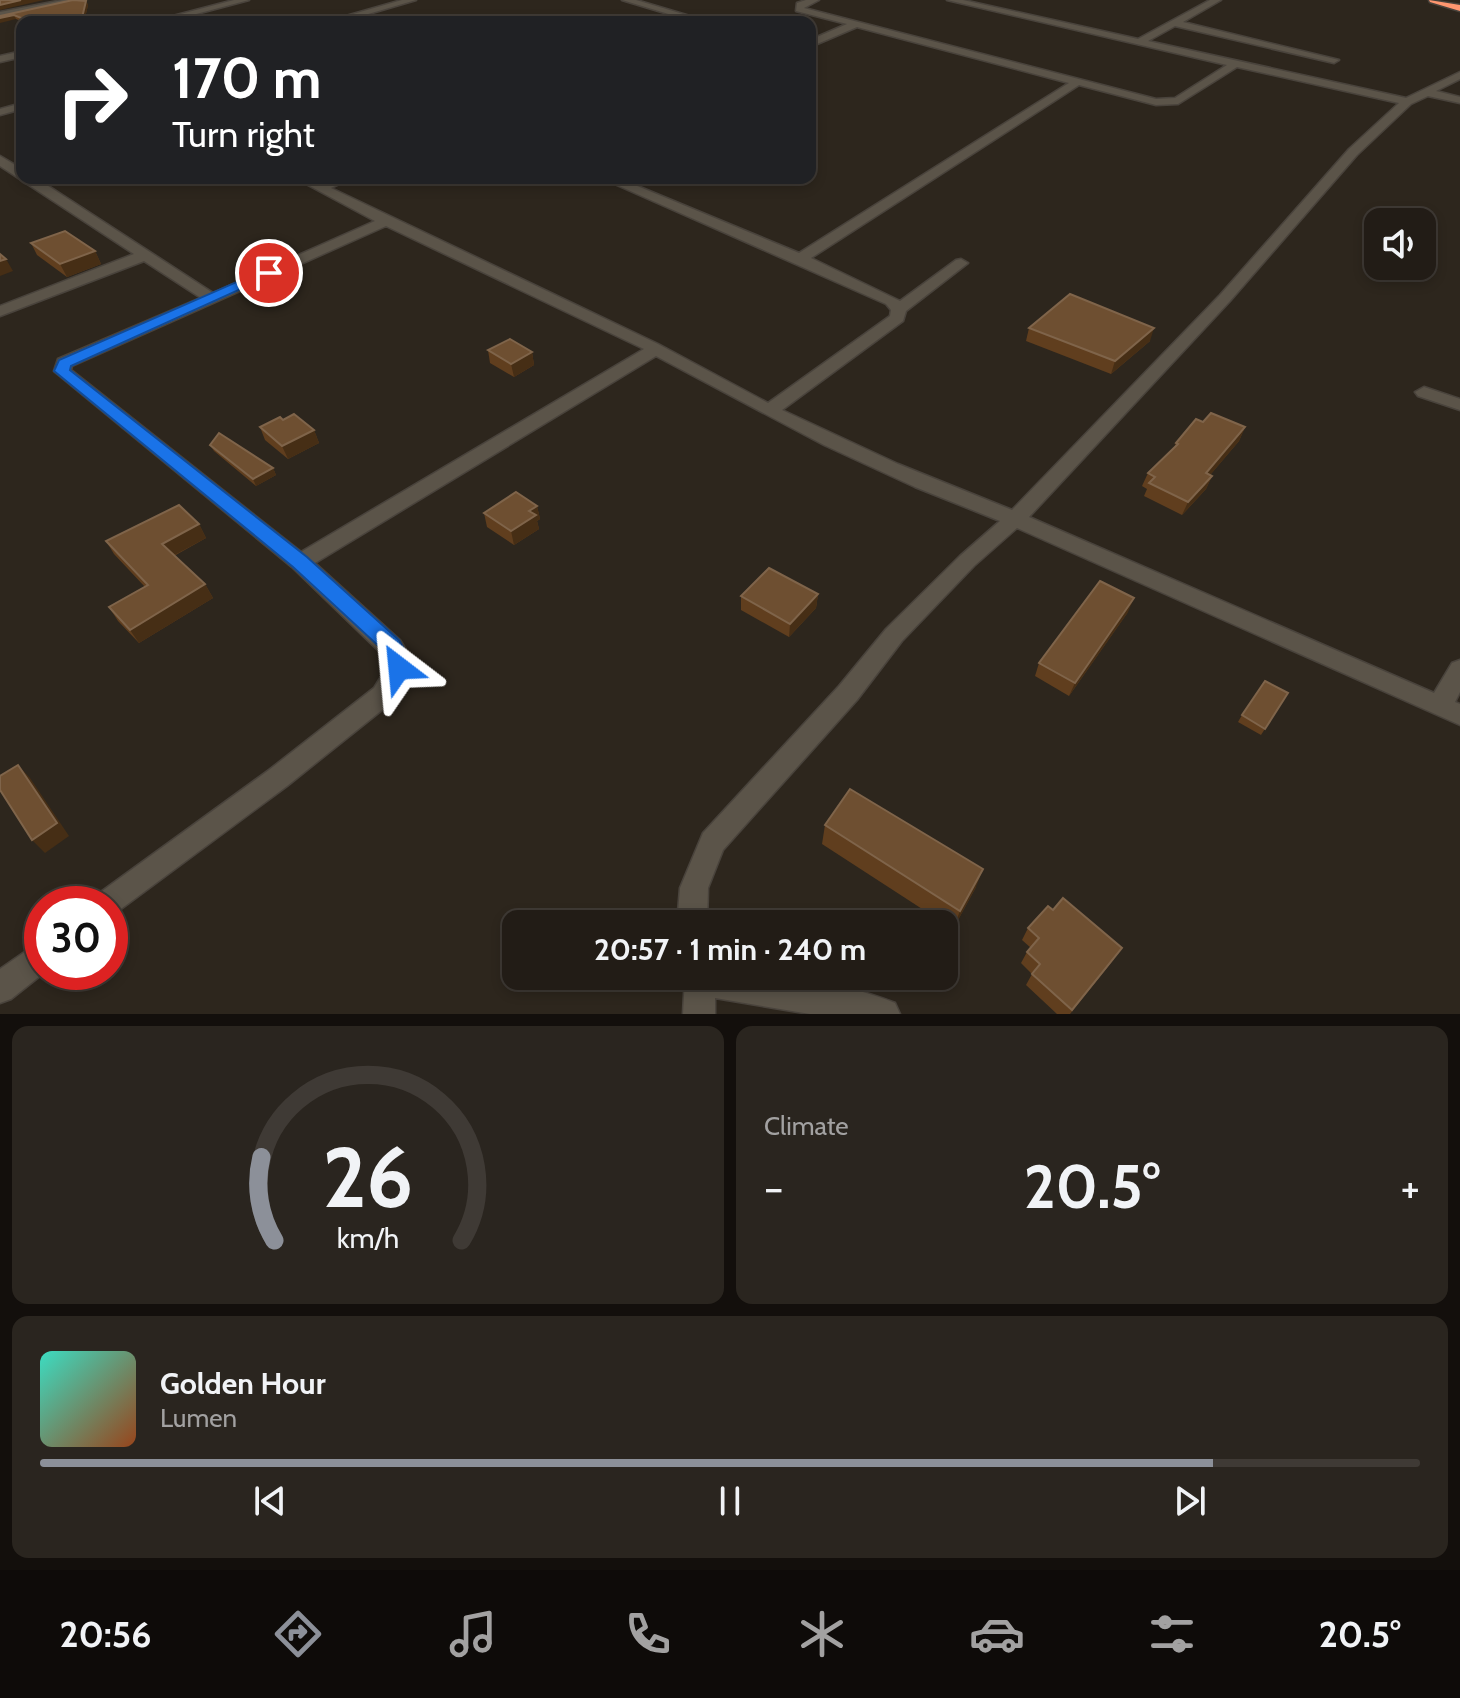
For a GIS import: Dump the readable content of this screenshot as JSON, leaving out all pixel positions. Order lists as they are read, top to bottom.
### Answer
{
  "page": {
    "turn": ["170 m", "Turn right"],
    "limit": "30",
    "trip": "20:57 · 1 min · 240 m",
    "tile": "Climate",
    "heat": ["−", "20.5°", "+"],
    "song": ["Golden Hour", "Lumen"],
    "tabs": ["20:56", "20.5°"],
    "gauge": ["26", "km/h"]
  }
}
